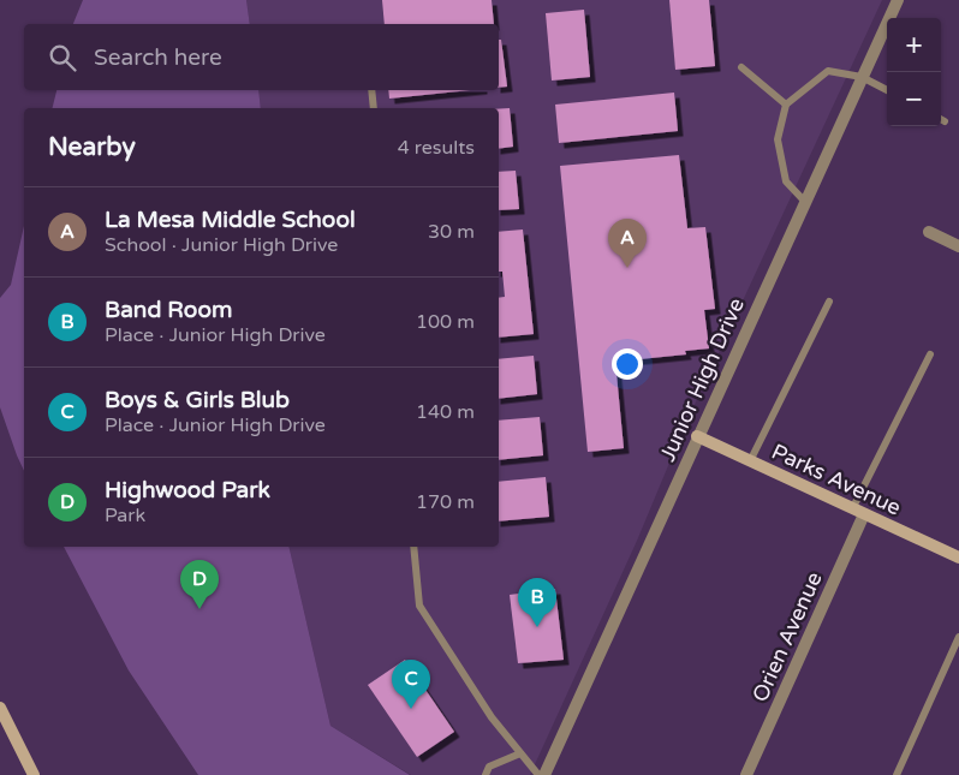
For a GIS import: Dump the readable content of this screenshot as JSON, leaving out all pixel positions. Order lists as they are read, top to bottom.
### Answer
{
  "streets": {
    "street": ["Junior High Drive", "Parks Avenue", "Orien Avenue"]
  },
  "crossings": [
    ["Junior High Drive", "Parks Avenue"],
    ["Parks Avenue", "Orien Avenue"]
  ],
  "page": {
    "map_buttons": ["+", "−"],
    "search": "Search here",
    "heading": ["Nearby", "4 results"],
    "list": [
      {
        "mark": "A",
        "name": "La Mesa Middle School",
        "note": "School · Junior High Drive",
        "value": "30 m"
      },
      {
        "mark": "B",
        "name": "Band Room",
        "note": "Place · Junior High Drive",
        "value": "100 m"
      },
      {
        "mark": "C",
        "name": "Boys & Girls Blub",
        "note": "Place · Junior High Drive",
        "value": "140 m"
      },
      {
        "mark": "D",
        "name": "Highwood Park",
        "note": "Park",
        "value": "170 m"
      }
    ],
    "pins": [
      "A",
      "D",
      "B",
      "C"
    ]
  }
}
